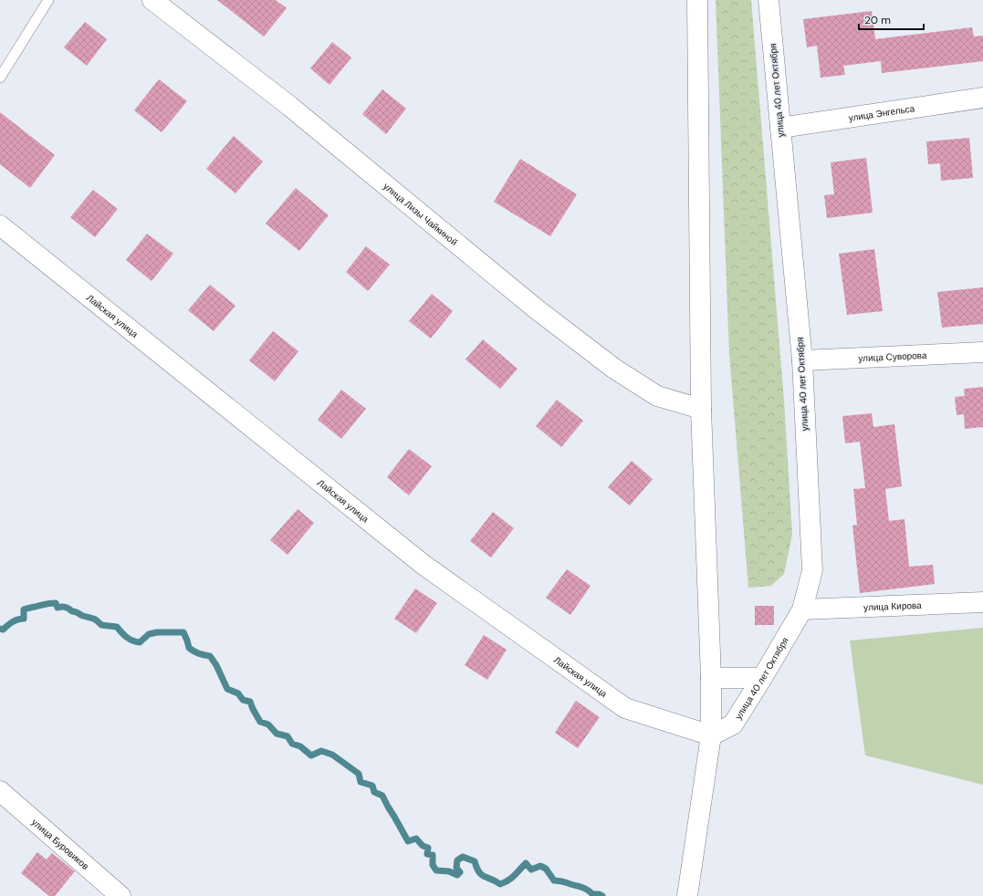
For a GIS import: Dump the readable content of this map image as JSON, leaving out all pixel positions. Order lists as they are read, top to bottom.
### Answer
{
  "streets": {
    "street": [
      "улица 40 лет Октября",
      "улица Энгельса",
      "улица Лизы Чайкиной",
      "Лайская улица",
      "улица Суворова",
      "улица Кирова",
      "улица Буровиков"
    ]
  },
  "crossings": [
    ["улица 40 лет Октября", "улица Энгельса"],
    ["улица 40 лет Октября", "Лайская улица"],
    ["улица 40 лет Октября", "улица Суворова"],
    ["улица 40 лет Октября", "улица Кирова"]
  ],
  "scale_bar": "20 m"
}
